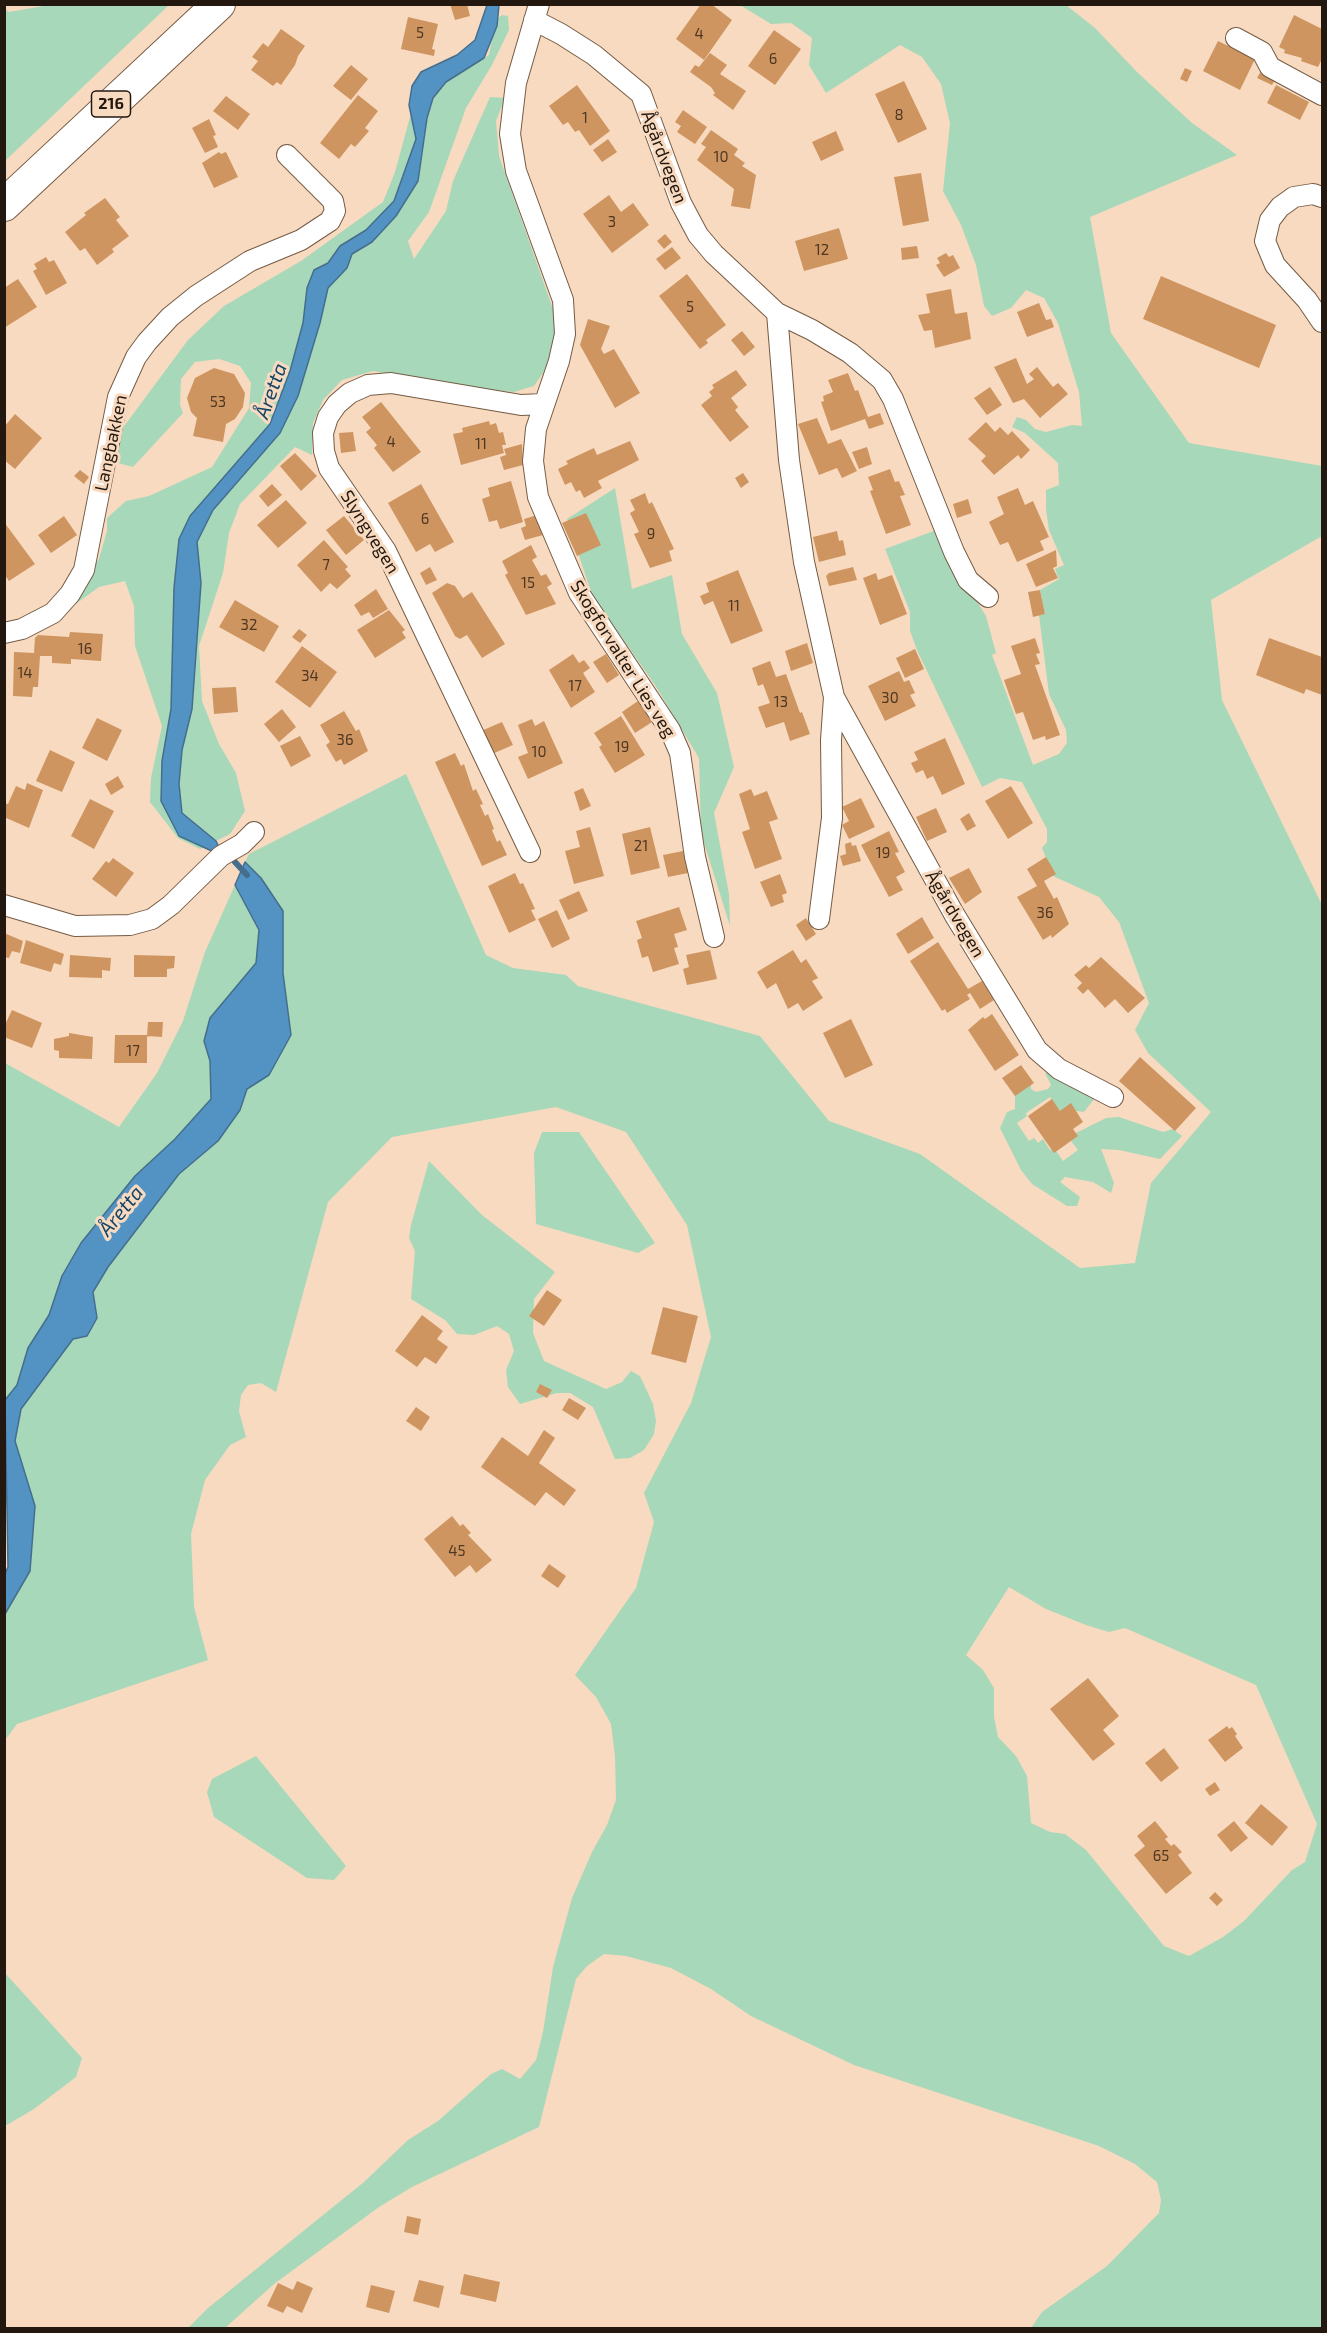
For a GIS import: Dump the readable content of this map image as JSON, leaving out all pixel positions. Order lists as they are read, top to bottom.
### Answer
{
  "streets": {
    "main road": ["216"],
    "street": [
      "Ågårdvegen",
      "Langbakken",
      "Slyngvegen",
      "Skogforvalter Lies veg"
    ]
  },
  "crossings": [
    ["Ågårdvegen", "Skogforvalter Lies veg"],
    ["Slyngvegen", "Skogforvalter Lies veg"]
  ],
  "water": ["Åretta"],
  "house_numbers": [
    "5",
    "4",
    "6",
    "8",
    "1",
    "10",
    "3",
    "12",
    "5",
    "53",
    "4",
    "11",
    "6",
    "9",
    "7",
    "15",
    "11",
    "32",
    "16",
    "14",
    "34",
    "17",
    "30",
    "13",
    "36",
    "19",
    "10",
    "21",
    "19",
    "36",
    "17",
    "45",
    "65"
  ]
}
